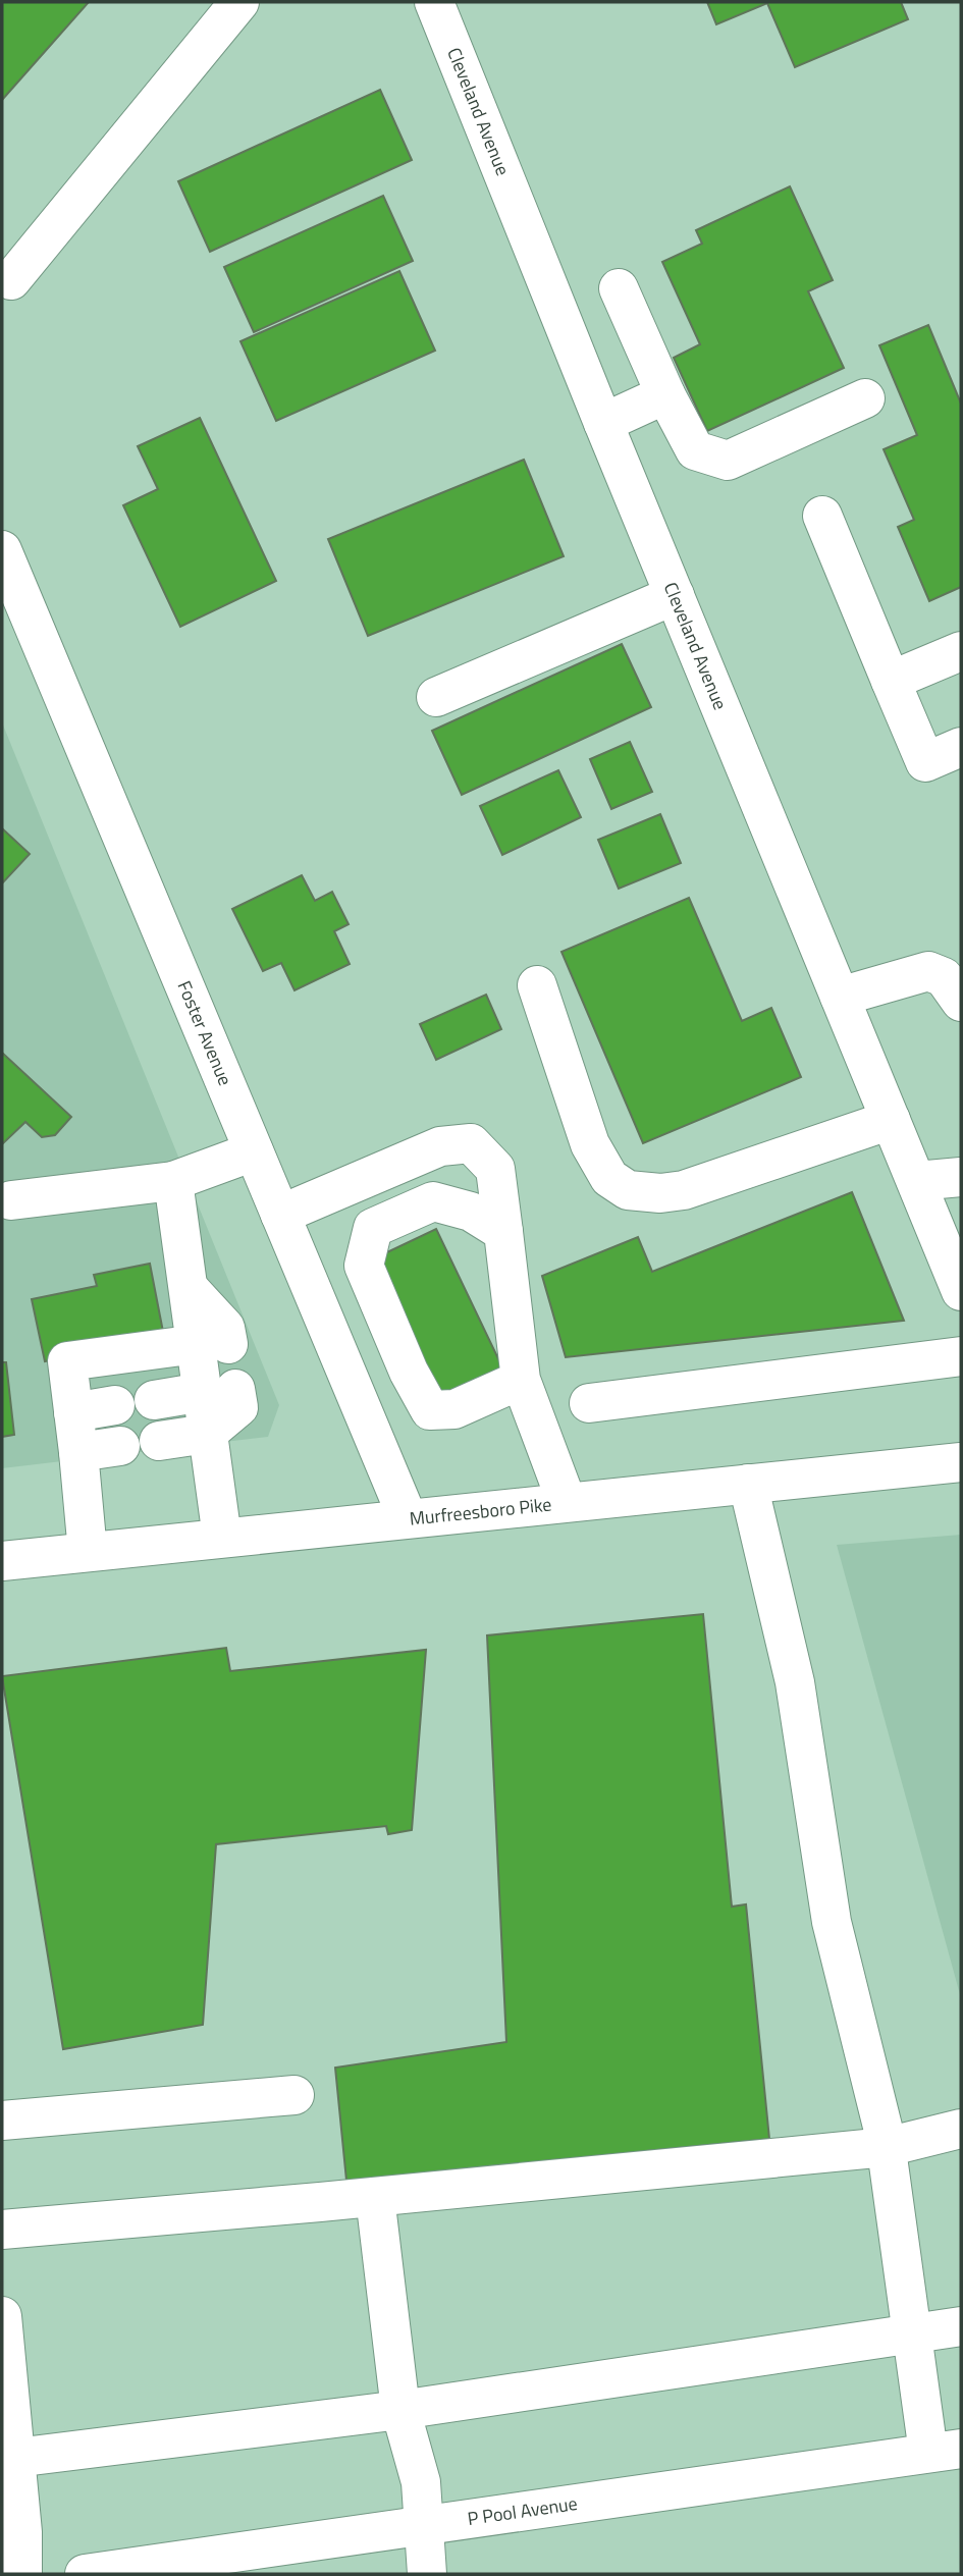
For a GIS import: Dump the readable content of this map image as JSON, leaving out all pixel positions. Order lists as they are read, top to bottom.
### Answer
{
  "streets": {
    "street": [
      "Cleveland Avenue",
      "Foster Avenue",
      "Murfreesboro Pike",
      "P Pool Avenue"
    ]
  },
  "crossings": [
    ["Foster Avenue", "Murfreesboro Pike"]
  ]
}
